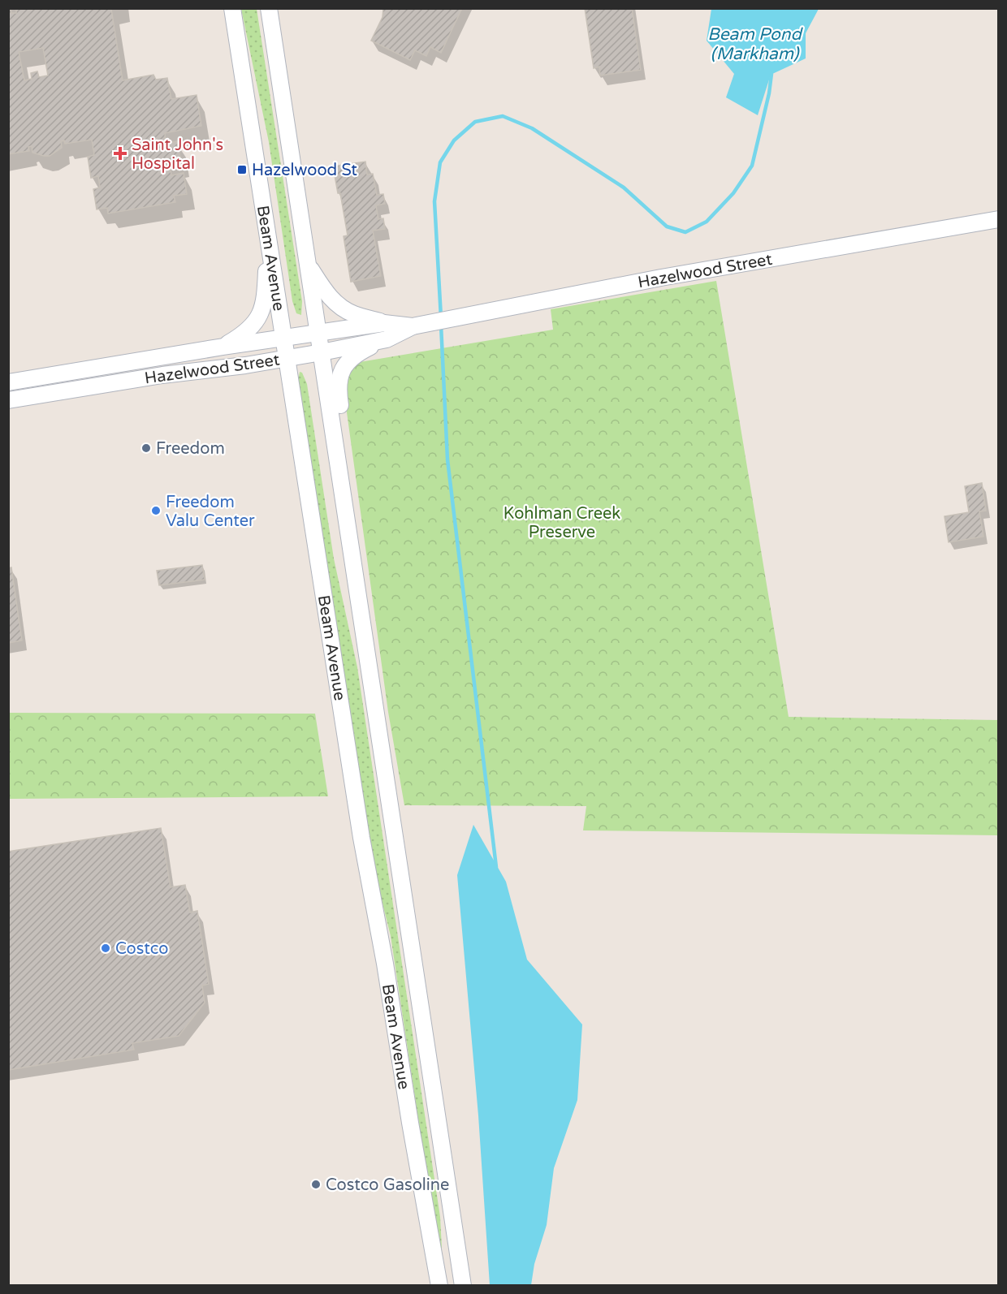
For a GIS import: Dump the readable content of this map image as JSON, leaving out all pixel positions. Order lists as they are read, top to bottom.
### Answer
{
  "streets": {
    "street": ["Beam Avenue", "Hazelwood Street"]
  },
  "crossings": [
    ["Beam Avenue", "Hazelwood Street"]
  ],
  "water": ["Beam Pond (Markham)"],
  "parks": ["Kohlman Creek Preserve"],
  "places": {
    "health": ["Saint John's Hospital"],
    "transit": ["Hazelwood St"],
    "other": [
      "Freedom",
      "Freedom Valu Center",
      "Costco",
      "Costco Gasoline"
    ]
  }
}
